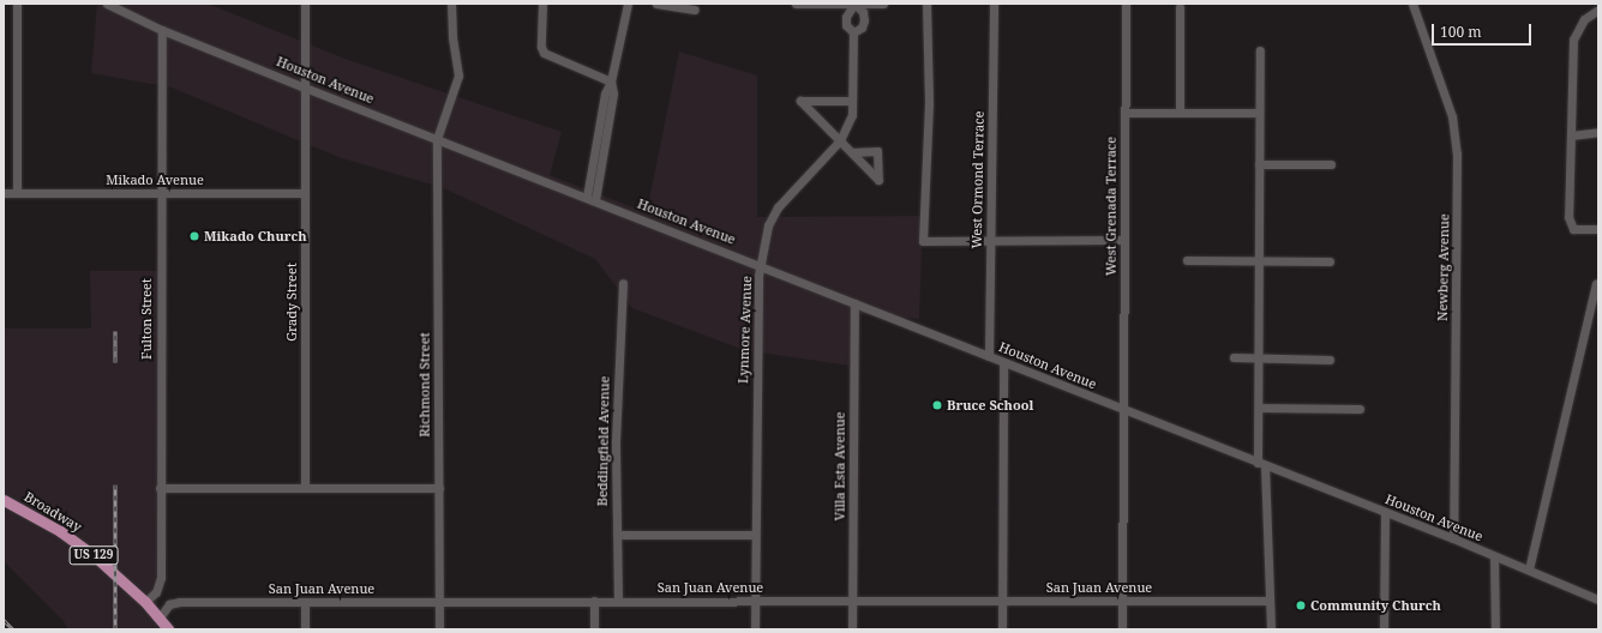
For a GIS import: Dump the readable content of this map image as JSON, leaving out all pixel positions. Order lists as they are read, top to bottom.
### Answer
{
  "streets": {
    "main road": ["Broadway", "US 129"],
    "street": [
      "Houston Avenue",
      "Mikado Avenue",
      "West Ormond Terrace",
      "West Grenada Terrace",
      "Newberg Avenue",
      "Grady Street",
      "Fulton Street",
      "Lynmore Avenue",
      "Richmond Street",
      "Beddingfield Avenue",
      "Villa Esta Avenue",
      "San Juan Avenue"
    ]
  },
  "crossings": [
    ["Houston Avenue", "West Ormond Terrace"],
    ["Houston Avenue", "West Grenada Terrace"],
    ["Houston Avenue", "Newberg Avenue"],
    ["Houston Avenue", "Grady Street"],
    ["Houston Avenue", "Fulton Street"],
    ["Houston Avenue", "Lynmore Avenue"],
    ["Houston Avenue", "Richmond Street"],
    ["Houston Avenue", "Villa Esta Avenue"],
    ["Mikado Avenue", "Grady Street"],
    ["Mikado Avenue", "Fulton Street"],
    ["West Grenada Terrace", "San Juan Avenue"],
    ["Fulton Street", "Broadway"],
    ["Lynmore Avenue", "San Juan Avenue"],
    ["Richmond Street", "San Juan Avenue"],
    ["Beddingfield Avenue", "San Juan Avenue"],
    ["Villa Esta Avenue", "San Juan Avenue"],
    ["Broadway", "San Juan Avenue"]
  ],
  "places": ["Mikado Church", "Bruce School", "Community Church"],
  "scale_bar": "100 m"
}
